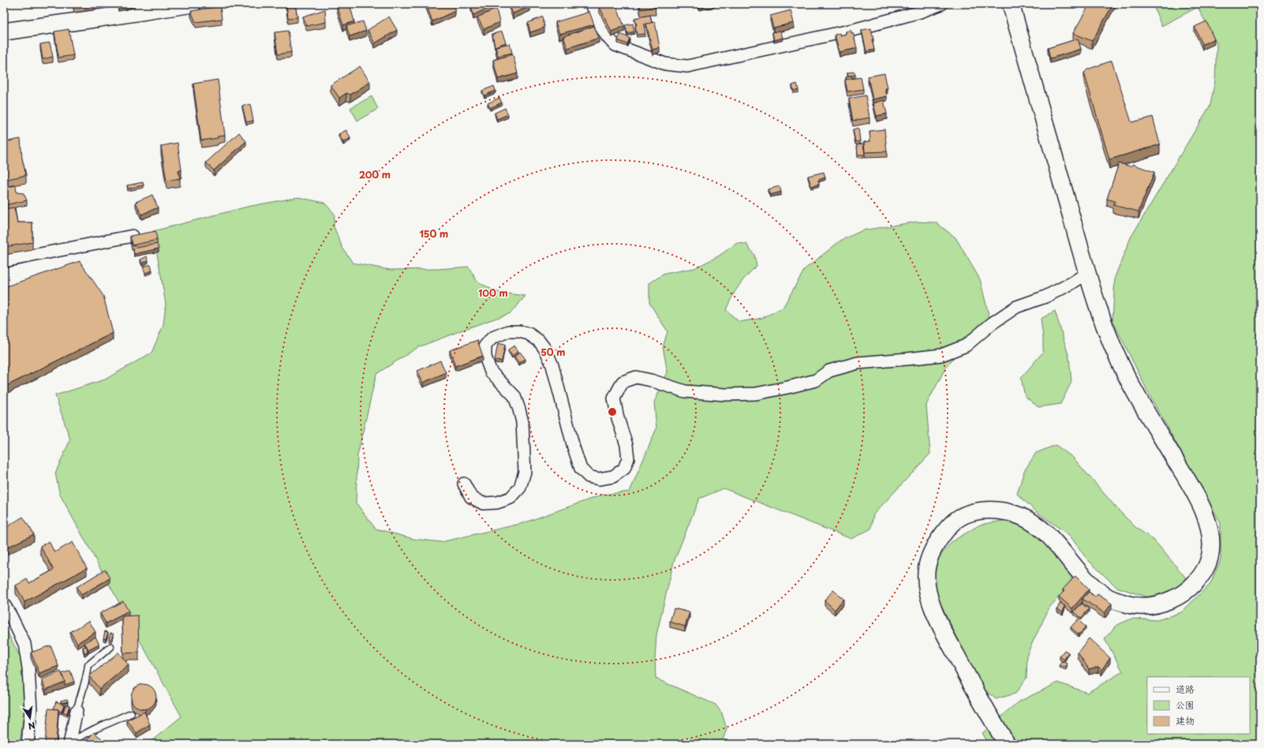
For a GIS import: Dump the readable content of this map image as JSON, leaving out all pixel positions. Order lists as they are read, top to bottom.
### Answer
{
  "legend": ["道路", "公園", "建物"],
  "north": "bottom",
  "rings": [
    "200 m",
    "150 m",
    "100 m",
    "50 m"
  ]
}
